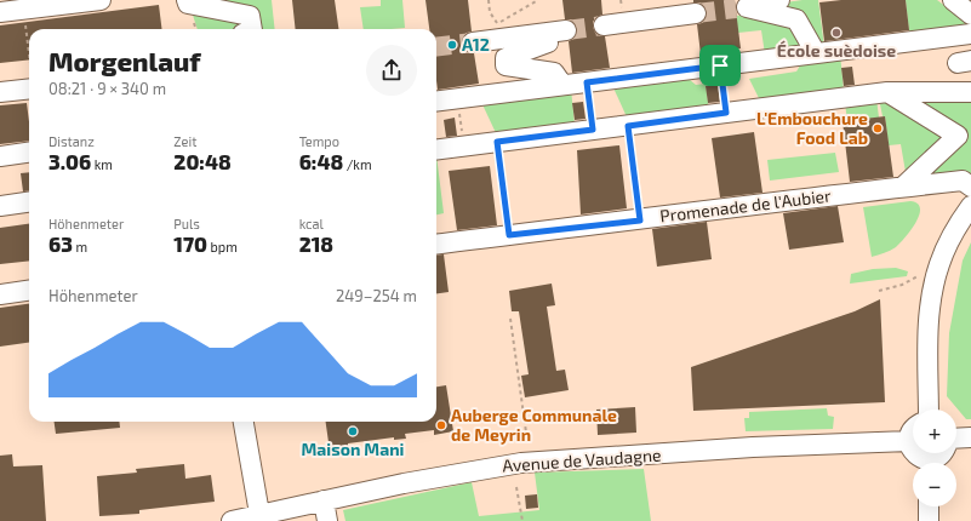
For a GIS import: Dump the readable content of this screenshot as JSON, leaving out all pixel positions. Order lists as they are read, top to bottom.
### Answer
{
  "streets": {
    "street": ["Promenade de l'Aubier", "Avenue de Vaudagne"]
  },
  "places": [
    "École suèdoise",
    "A12",
    "L'Embouchure Food Lab",
    "Auberge Communale de Meyrin",
    "Maison Mani"
  ],
  "page": {
    "heading": ["Morgenlauf", "08:21 · 9 × 340 m"],
    "stats": [
      ["Distanz", "3.06 km"],
      ["Zeit", "20:48"],
      ["Tempo", "6:48 /km"],
      ["Höhenmeter", "63 m"],
      ["Puls", "170 bpm"],
      ["kcal", "218"]
    ],
    "chart": ["Höhenmeter", "249–254 m"],
    "map_buttons": ["+", "−"]
  }
}
